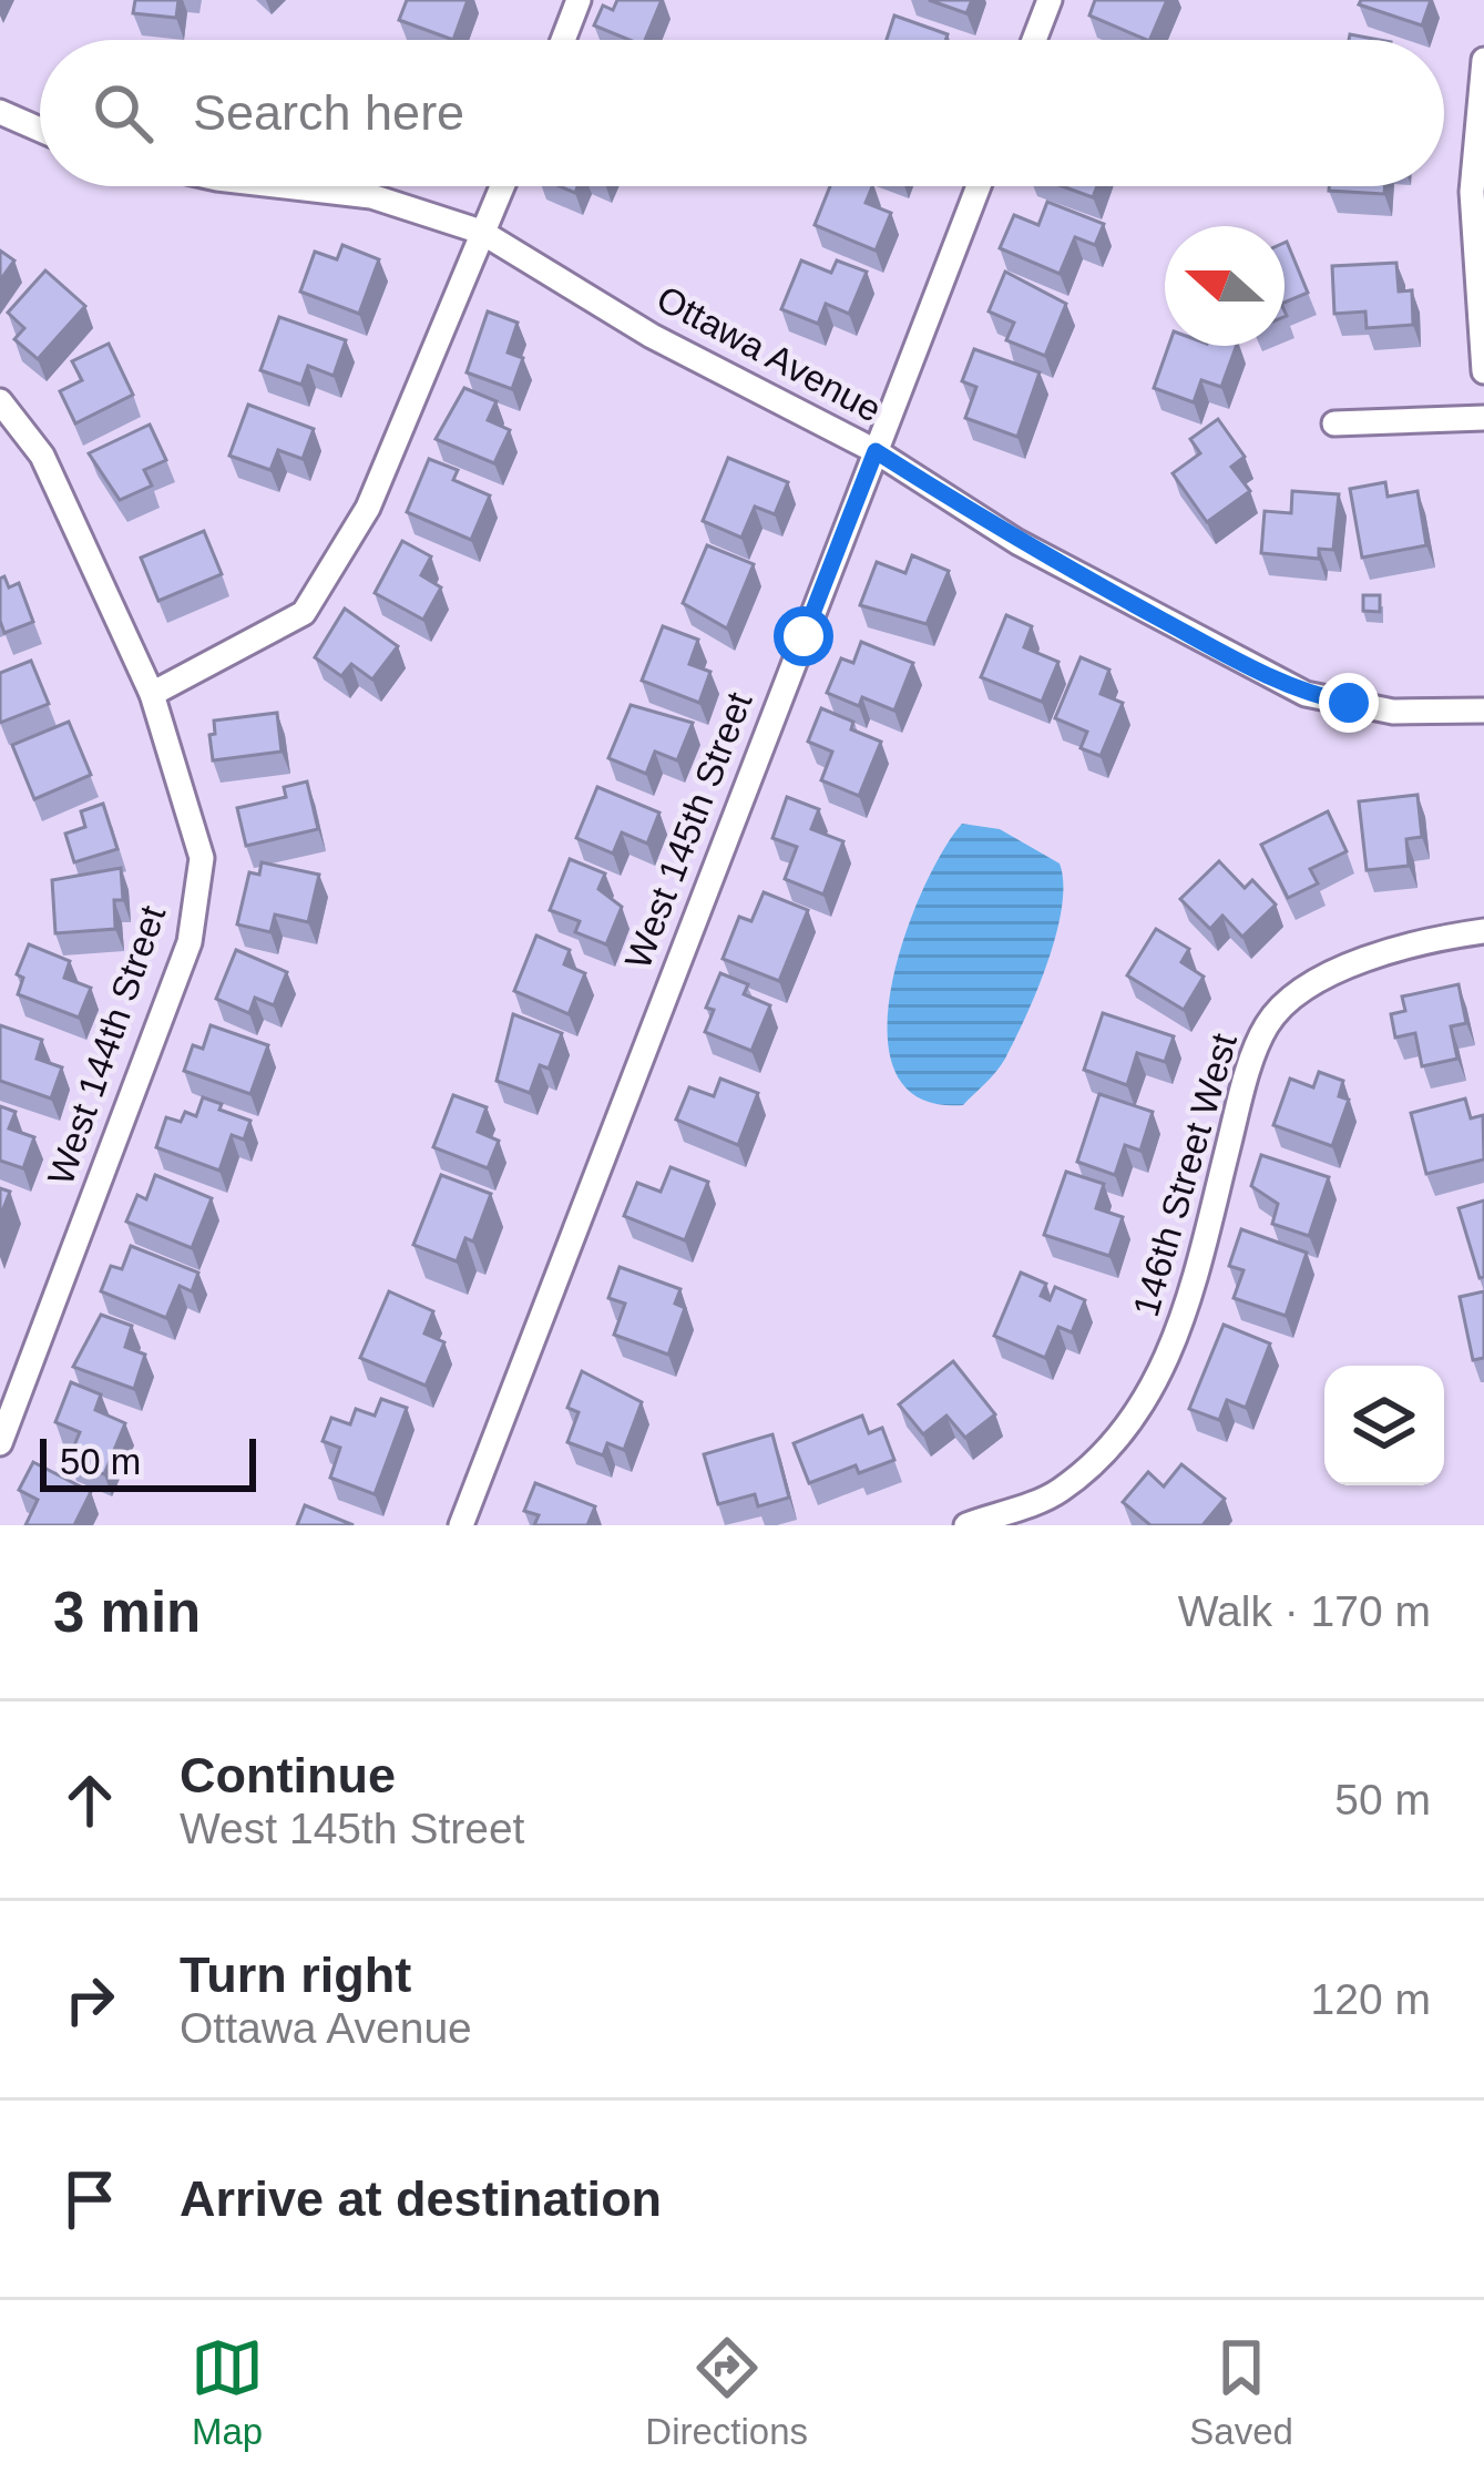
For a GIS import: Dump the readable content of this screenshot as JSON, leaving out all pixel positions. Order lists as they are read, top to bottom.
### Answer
{
  "streets": {
    "street": [
      "Ottawa Avenue",
      "West 145th Street",
      "West 144th Street",
      "146th Street West"
    ]
  },
  "crossings": [
    ["Ottawa Avenue", "West 145th Street"]
  ],
  "scale_bar": "50 m",
  "north": "left",
  "page": {
    "search": "Search here",
    "scale": "50 m",
    "heading": ["3 min", "Walk · 170 m"],
    "list": [
      ["Continue", "West 145th Street", "50 m"],
      ["Turn right", "Ottawa Avenue", "120 m"],
      "Arrive at destination"
    ],
    "nav": ["Map", "Directions", "Saved"]
  }
}
